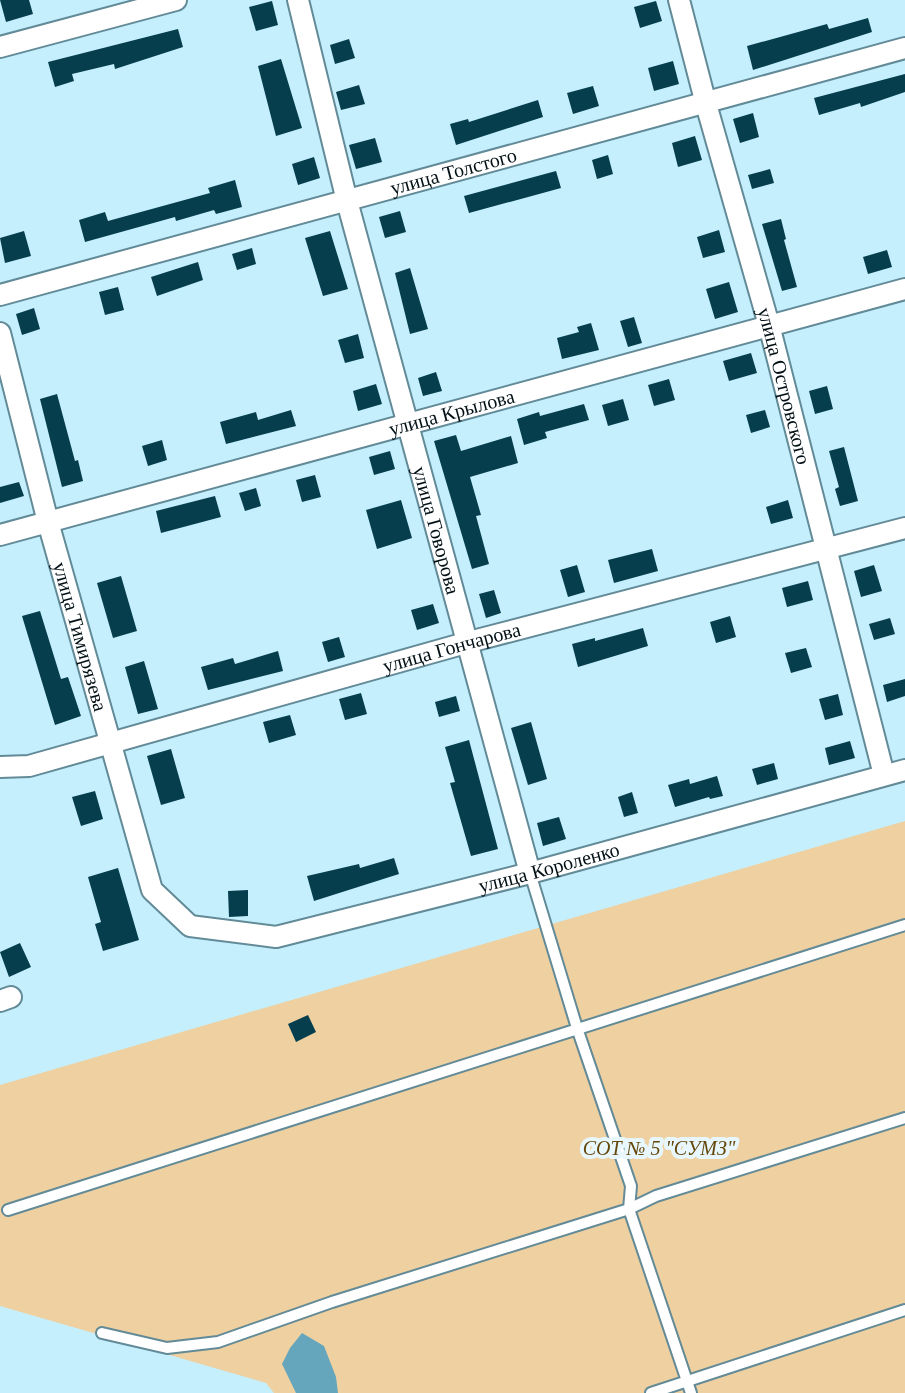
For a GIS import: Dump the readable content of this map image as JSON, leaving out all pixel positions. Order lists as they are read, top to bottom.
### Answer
{
  "streets": {
    "street": [
      "улица Толстого",
      "улица Островского",
      "улица Крылова",
      "улица Говорова",
      "улица Тимирязева",
      "улица Гончарова",
      "улица Короленко"
    ]
  },
  "crossings": [
    ["улица Толстого", "улица Островского"],
    ["улица Толстого", "улица Говорова"],
    ["улица Островского", "улица Крылова"],
    ["улица Островского", "улица Гончарова"],
    ["улица Островского", "улица Короленко"],
    ["улица Крылова", "улица Говорова"],
    ["улица Крылова", "улица Тимирязева"],
    ["улица Говорова", "улица Гончарова"],
    ["улица Говорова", "улица Короленко"],
    ["улица Тимирязева", "улица Гончарова"],
    ["улица Тимирязева", "улица Короленко"]
  ],
  "parks": ["СОТ № 5 \"СУМЗ\""]
}
